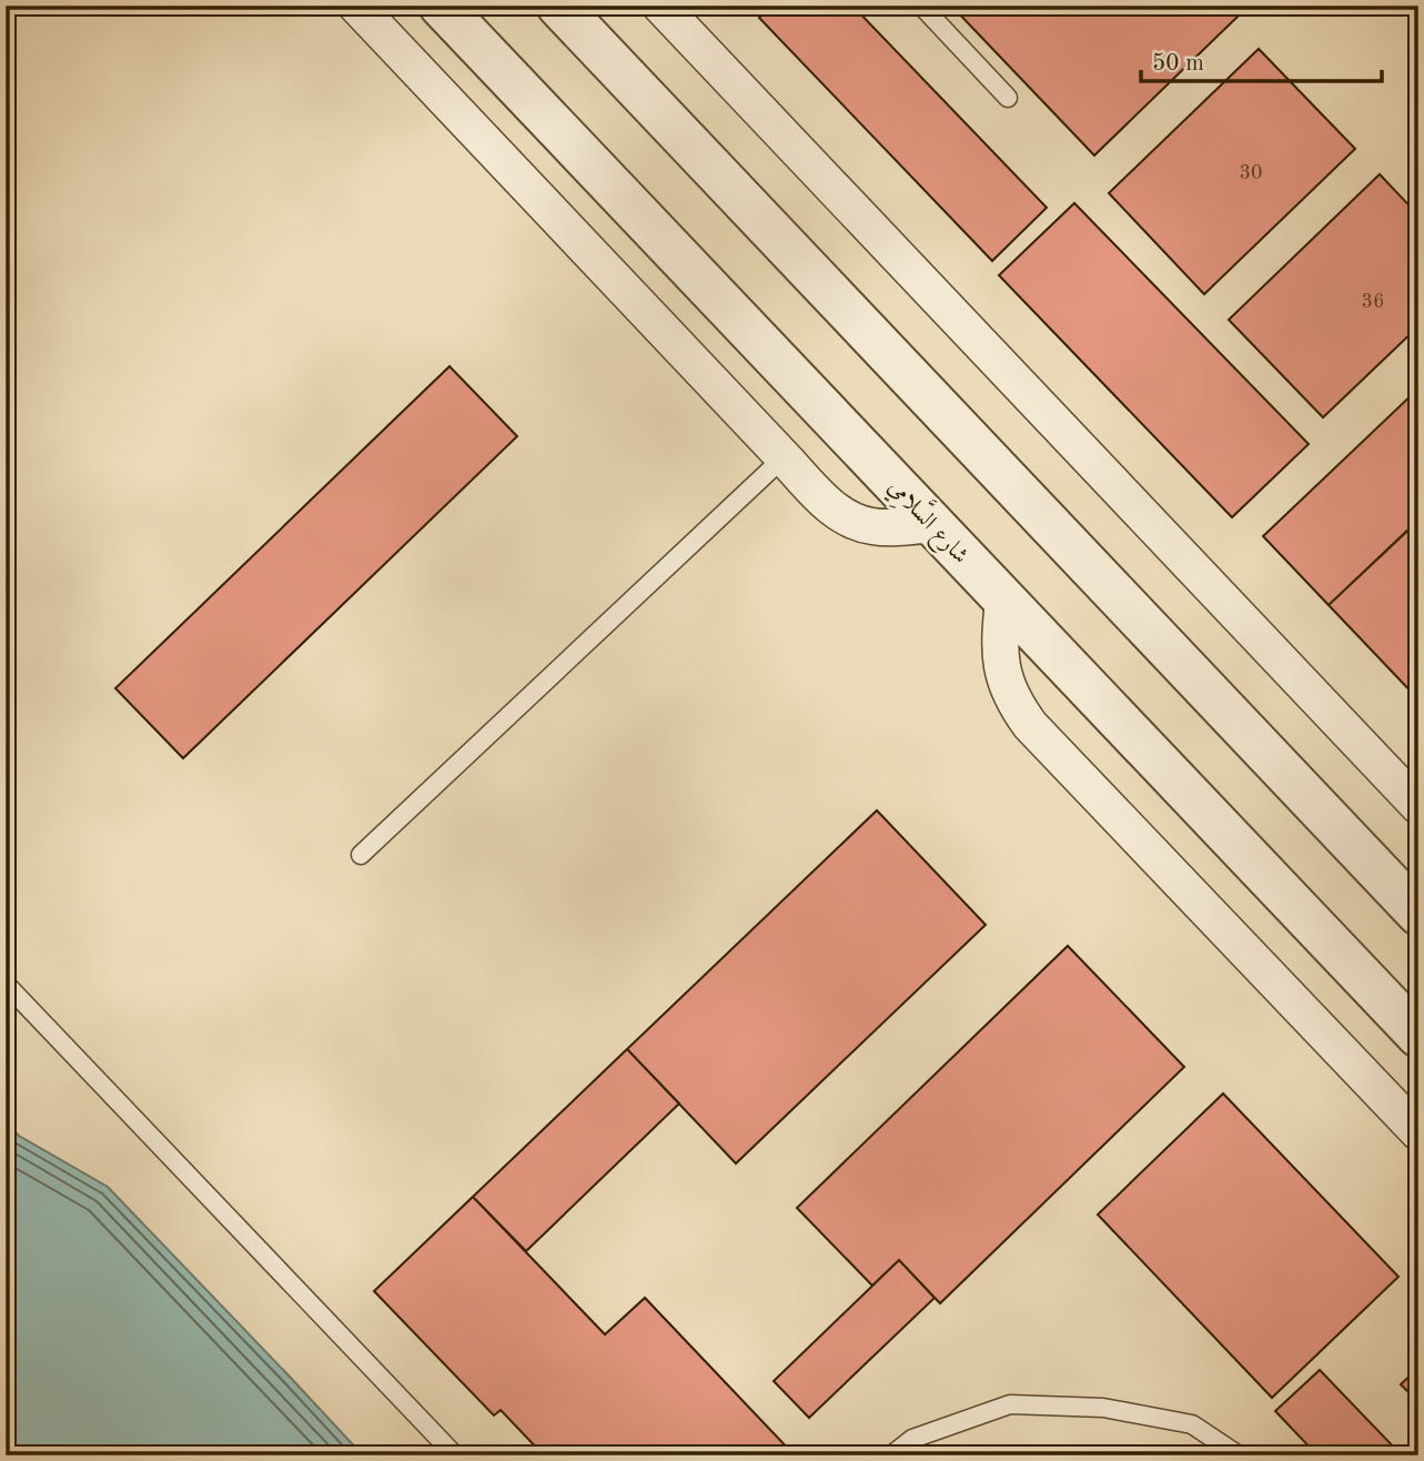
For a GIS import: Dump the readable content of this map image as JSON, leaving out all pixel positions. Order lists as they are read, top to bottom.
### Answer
{
  "streets": {
    "street": ["شارع السَّلامِي"]
  },
  "house_numbers": ["30", "36"],
  "scale_bar": "50 m"
}
